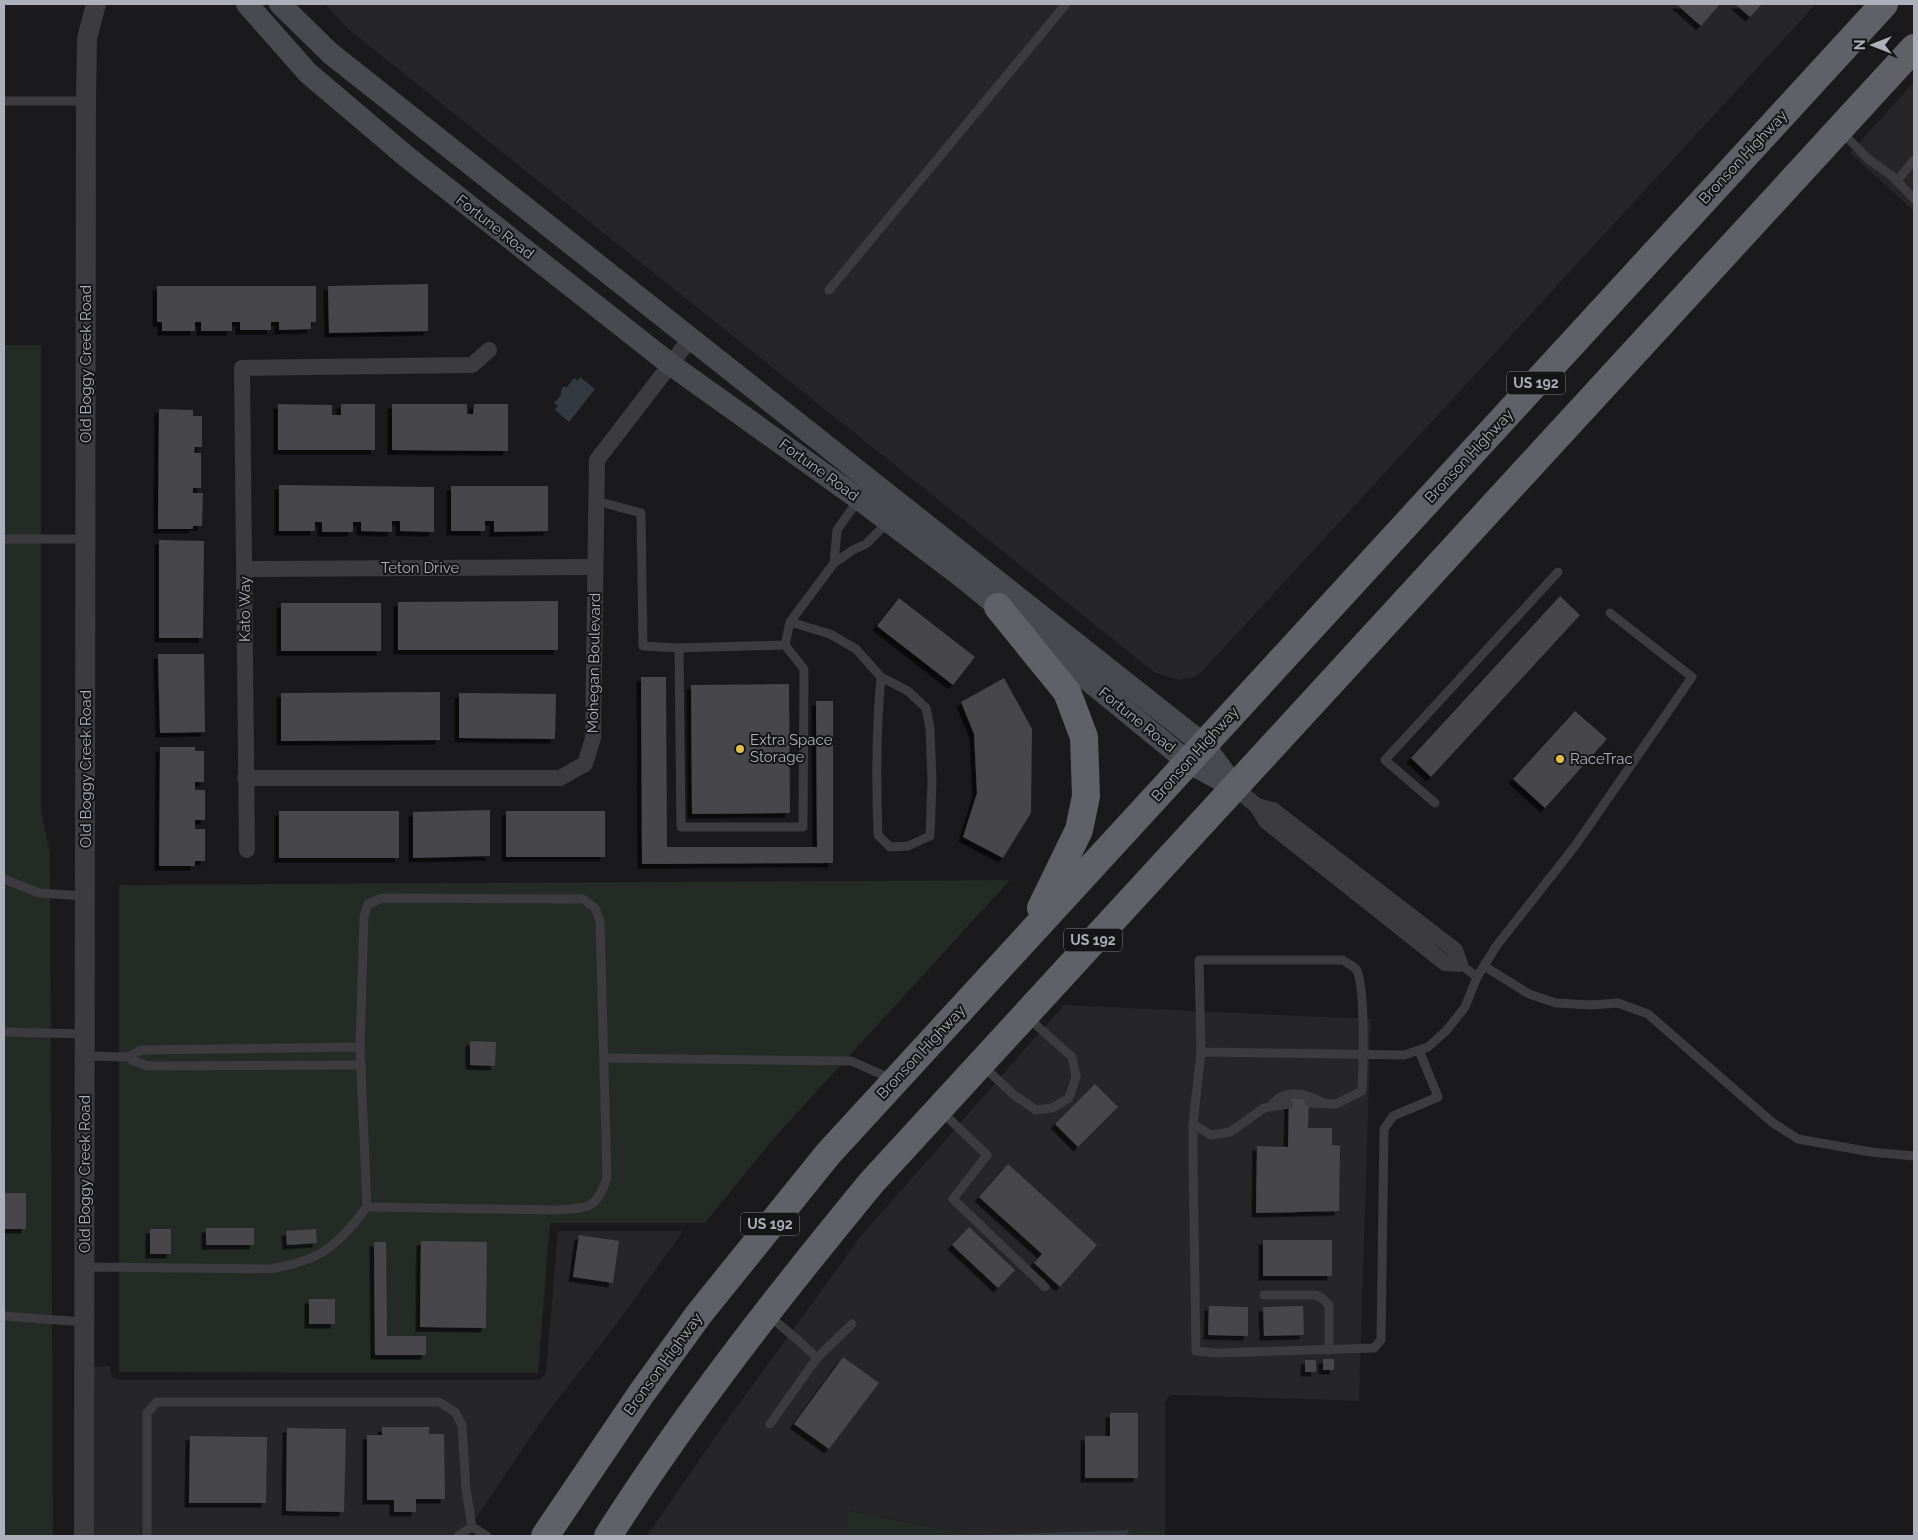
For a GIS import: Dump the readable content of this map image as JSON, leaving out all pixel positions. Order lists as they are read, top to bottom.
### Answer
{
  "streets": {
    "highway": ["Bronson Highway", "US 192"],
    "main road": ["Fortune Road"],
    "street": [
      "Old Boggy Creek Road",
      "Teton Drive",
      "Kato Way",
      "Mohegan Boulevard"
    ]
  },
  "crossings": [
    ["Bronson Highway", "Fortune Road"],
    ["Fortune Road", "US 192"],
    ["Fortune Road", "Mohegan Boulevard"],
    ["Teton Drive", "Kato Way"],
    ["Teton Drive", "Mohegan Boulevard"],
    ["Kato Way", "Mohegan Boulevard"]
  ],
  "places": ["Extra Space Storage", "RaceTrac"],
  "north": "left"
}
